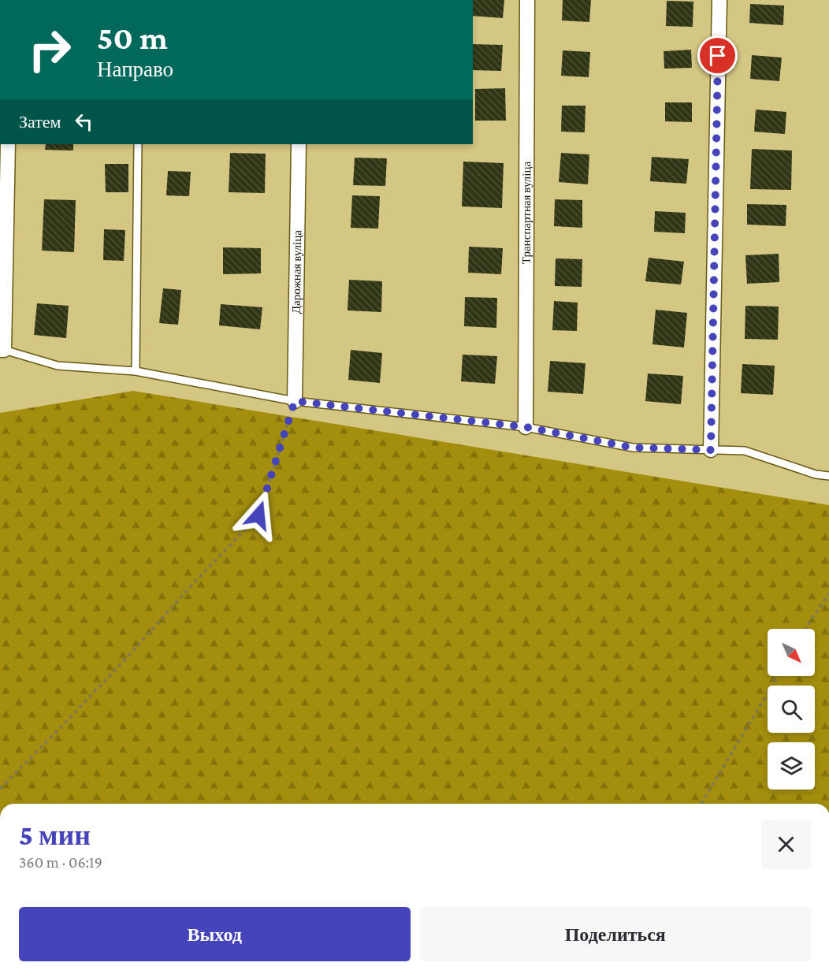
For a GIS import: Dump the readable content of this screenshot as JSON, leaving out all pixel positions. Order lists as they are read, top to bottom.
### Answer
{
  "streets": {
    "street": ["Транспартная вуліца", "Дарожная вуліца"]
  },
  "north": "bottom right",
  "page": {
    "turn": ["50 m", "Направо"],
    "then": "Затем",
    "heading": ["5 мин", "360 m · 06:19"],
    "buttons": ["Выход", "Поделиться"]
  }
}
